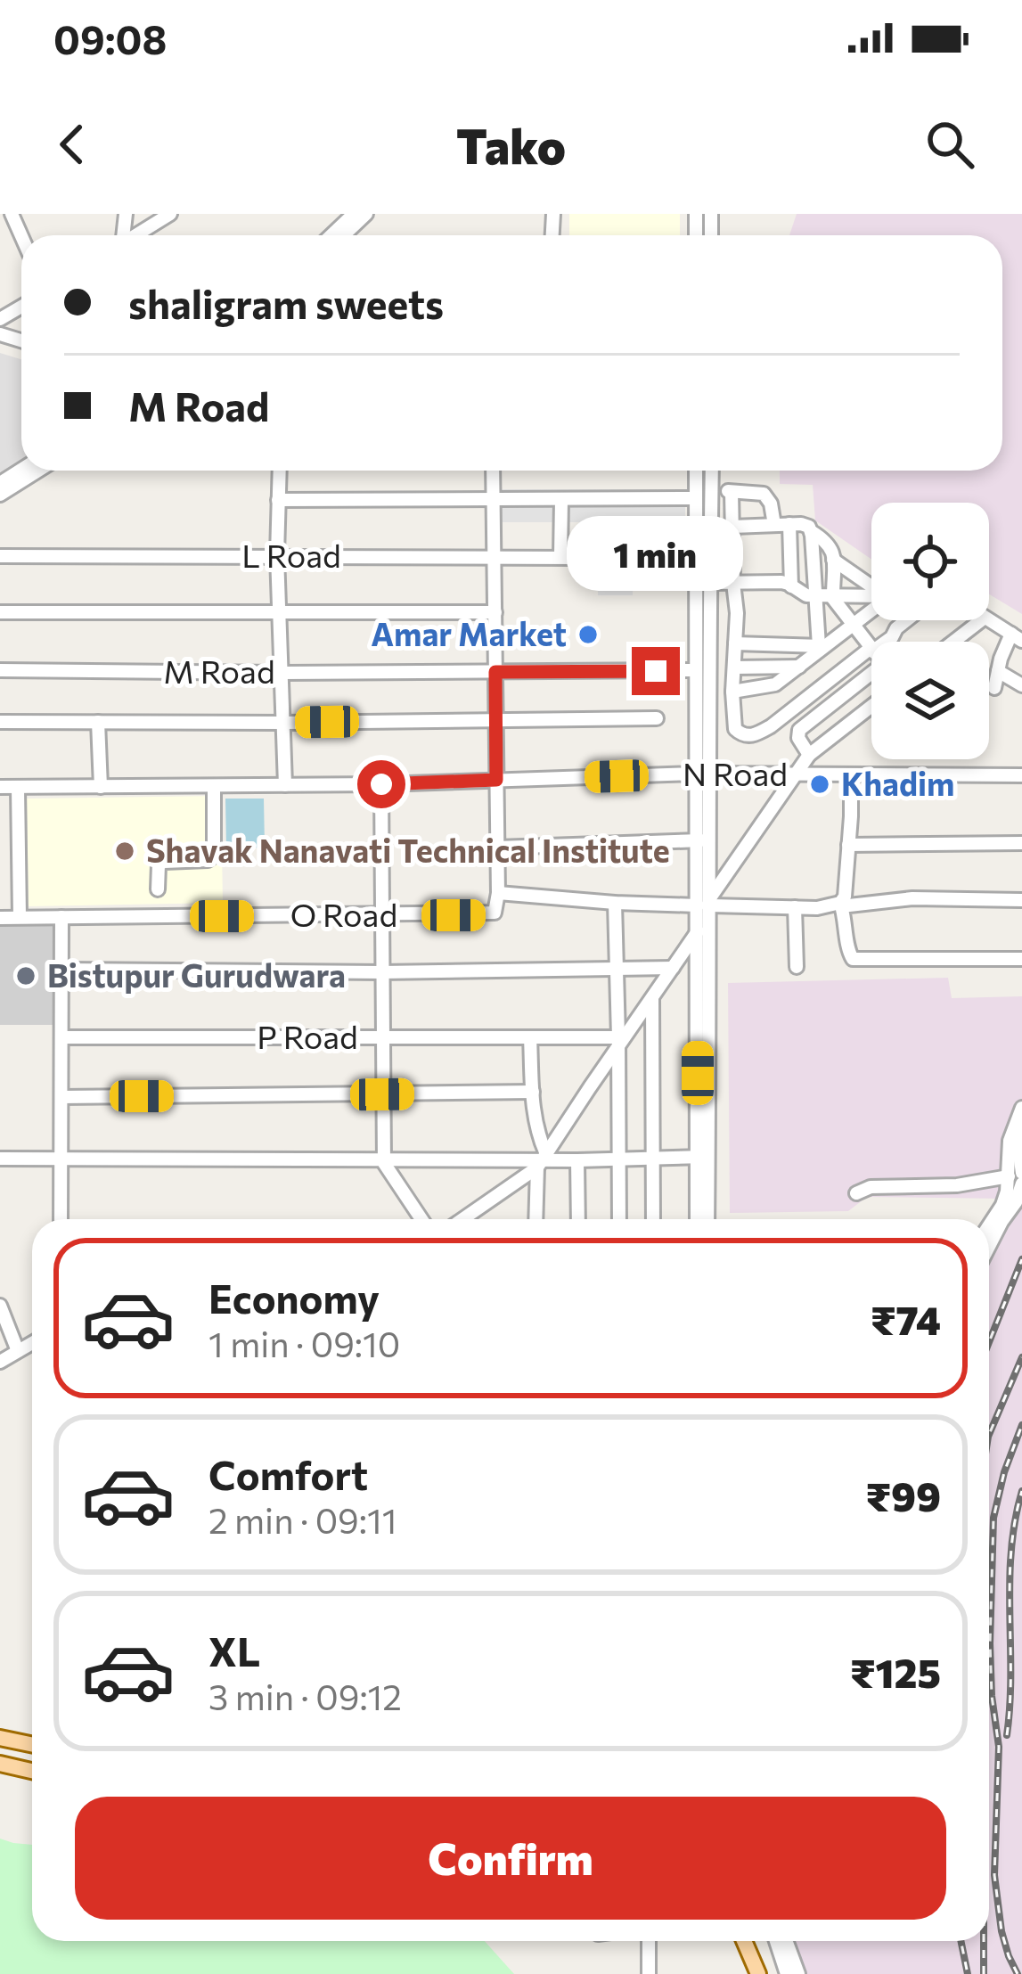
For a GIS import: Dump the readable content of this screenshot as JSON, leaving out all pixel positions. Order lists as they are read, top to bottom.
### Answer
{
  "streets": {
    "street": [
      "L Road",
      "M Road",
      "N Road",
      "O Road",
      "P Road"
    ]
  },
  "places": [
    "Amar Market",
    "Khadim",
    "Shavak Nanavati Technical Institute",
    "Bistupur Gurudwara"
  ],
  "page": {
    "status": "09:08",
    "header": "Tako",
    "banner": ["shaligram sweets", "M Road"],
    "bubble": "1 min",
    "list": [
      {
        "name": "Economy",
        "note": "1 min · 09:10",
        "value": "₹74"
      },
      {
        "name": "Comfort",
        "note": "2 min · 09:11",
        "value": "₹99"
      },
      {
        "name": "XL",
        "note": "3 min · 09:12",
        "value": "₹125"
      }
    ],
    "buttons": "Confirm"
  }
}
